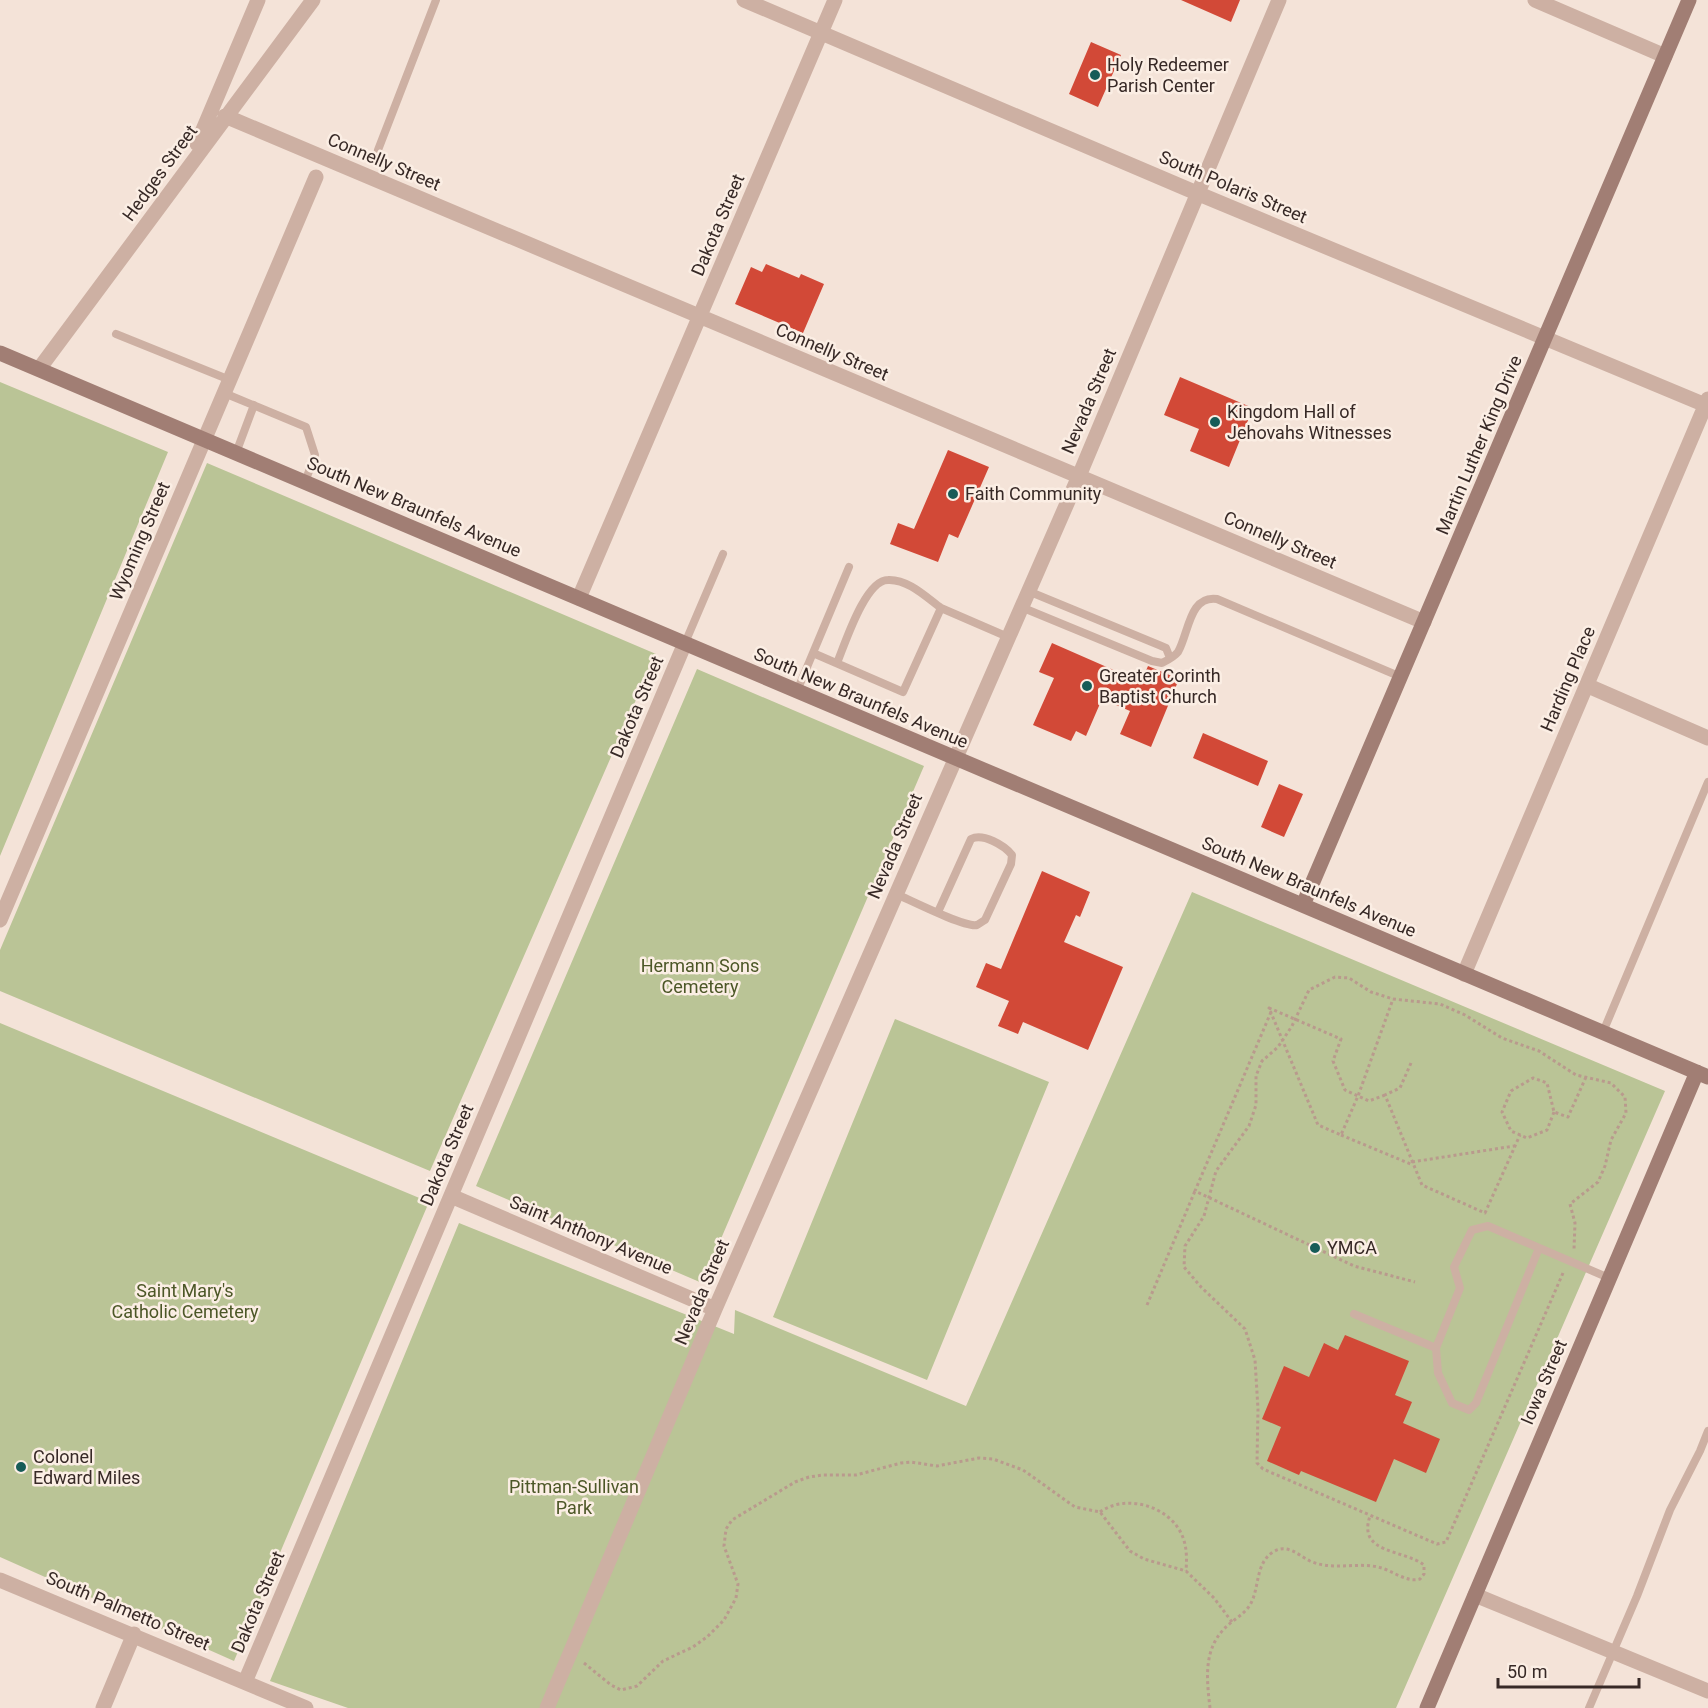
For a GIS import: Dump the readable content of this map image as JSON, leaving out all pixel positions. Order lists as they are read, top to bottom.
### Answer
{
  "streets": {
    "main road": ["Martin Luther King Drive", "South New Braunfels Avenue", "Iowa Street"],
    "street": [
      "Connelly Street",
      "Hedges Street",
      "South Polaris Street",
      "Dakota Street",
      "Nevada Street",
      "Wyoming Street",
      "Harding Place",
      "Saint Anthony Avenue",
      "South Palmetto Street"
    ]
  },
  "crossings": [
    ["Connelly Street", "Hedges Street"],
    ["Connelly Street", "Dakota Street"],
    ["Connelly Street", "Nevada Street"],
    ["Connelly Street", "Martin Luther King Drive"],
    ["Hedges Street", "South New Braunfels Avenue"],
    ["South Polaris Street", "Dakota Street"],
    ["South Polaris Street", "Nevada Street"],
    ["South Polaris Street", "Martin Luther King Drive"],
    ["South Polaris Street", "Harding Place"],
    ["Dakota Street", "South New Braunfels Avenue"],
    ["Dakota Street", "Saint Anthony Avenue"],
    ["Dakota Street", "South Palmetto Street"],
    ["Nevada Street", "South New Braunfels Avenue"],
    ["Nevada Street", "Saint Anthony Avenue"],
    ["Martin Luther King Drive", "South New Braunfels Avenue"],
    ["South New Braunfels Avenue", "Wyoming Street"],
    ["South New Braunfels Avenue", "Harding Place"],
    ["South New Braunfels Avenue", "Iowa Street"]
  ],
  "parks": ["Hermann Sons Cemetery", "Saint Mary's Catholic Cemetery", "Pittman-Sullivan Park"],
  "places": [
    "Holy Redeemer Parish Center",
    "Kingdom Hall of Jehovahs Witnesses",
    "Faith Community",
    "Greater Corinth Baptist Church",
    "YMCA",
    "Colonel Edward Miles"
  ],
  "scale_bar": "50 m"
}
